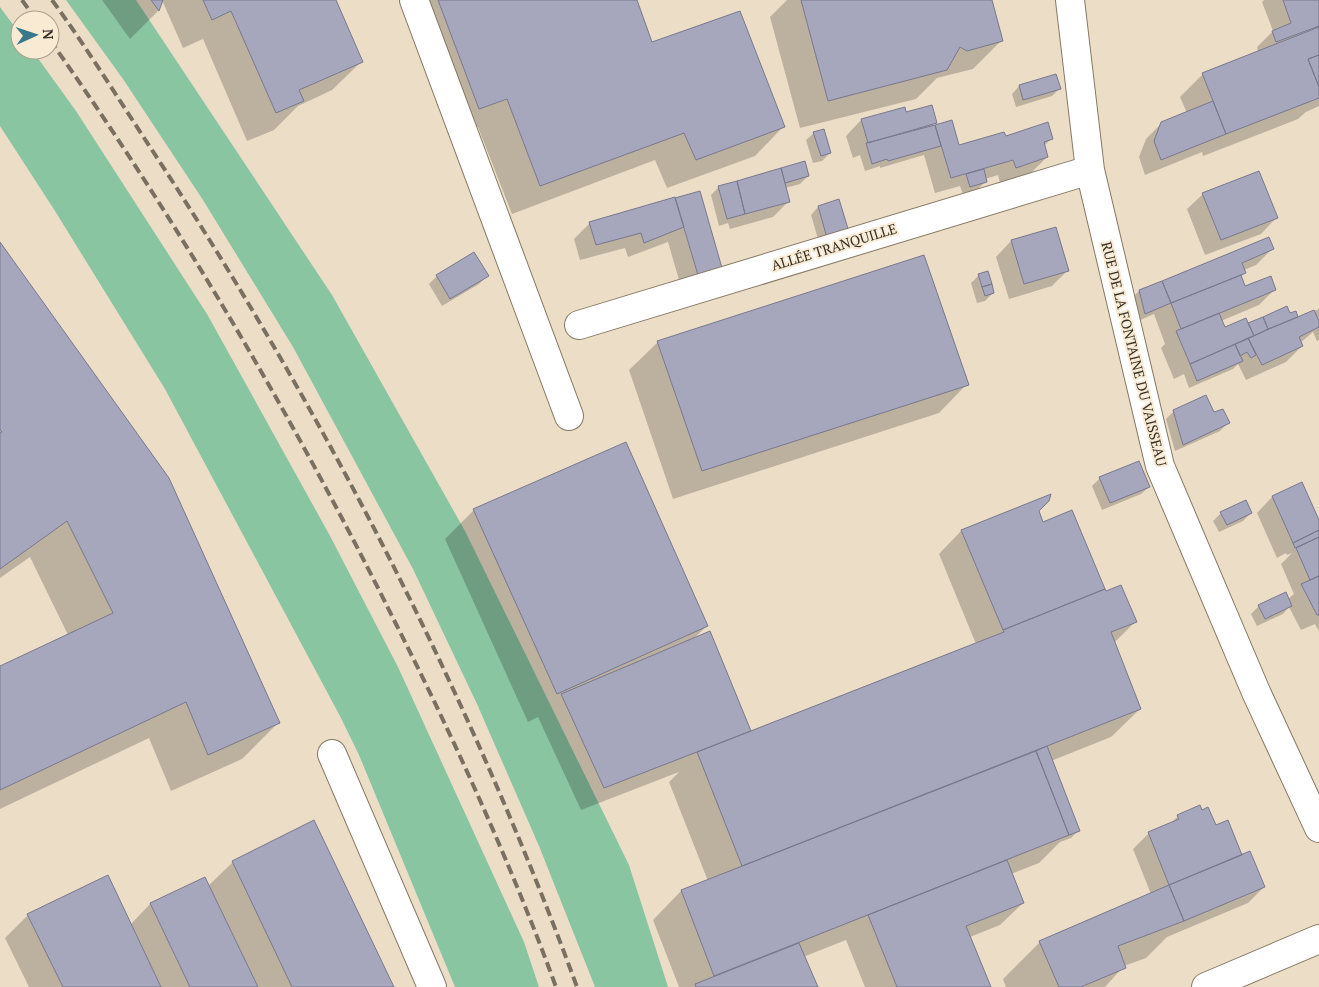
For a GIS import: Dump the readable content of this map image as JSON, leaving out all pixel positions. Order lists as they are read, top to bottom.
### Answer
{
  "streets": {
    "street": ["ALLÉE TRANQUILLE", "RUE DE LA FONTAINE DU VAISSEAU"]
  },
  "crossings": [
    ["ALLÉE TRANQUILLE", "RUE DE LA FONTAINE DU VAISSEAU"]
  ],
  "north": "right"
}
